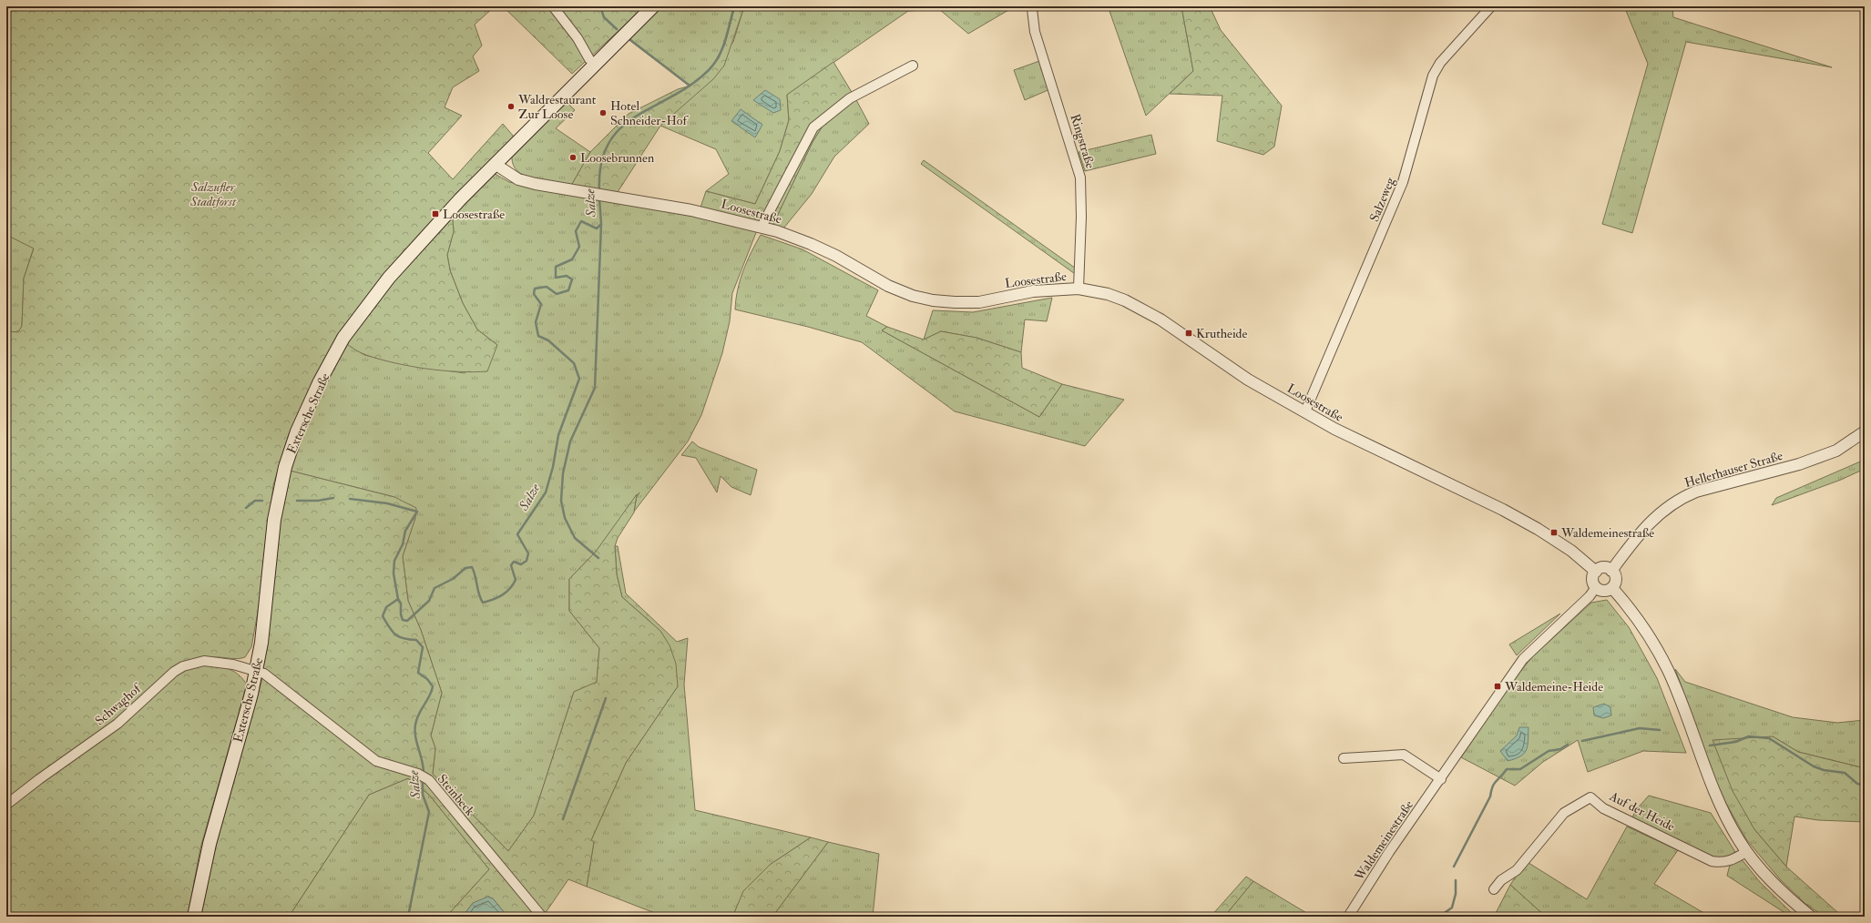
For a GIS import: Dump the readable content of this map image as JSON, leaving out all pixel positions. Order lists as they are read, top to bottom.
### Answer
{
  "streets": {
    "main road": ["Extersche Straße"],
    "street": [
      "Ringstraße",
      "Salzeweg",
      "Loosestraße",
      "Hellerhauser Straße",
      "Schwaghof",
      "Steinbeck",
      "Auf der Heide",
      "Waldemeinestraße"
    ]
  },
  "crossings": [
    ["Ringstraße", "Loosestraße"],
    ["Salzeweg", "Loosestraße"],
    ["Loosestraße", "Extersche Straße"],
    ["Loosestraße", "Hellerhauser Straße"],
    ["Loosestraße", "Waldemeinestraße"],
    ["Extersche Straße", "Schwaghof"],
    ["Extersche Straße", "Steinbeck"],
    ["Hellerhauser Straße", "Waldemeinestraße"],
    ["Schwaghof", "Steinbeck"]
  ],
  "water": ["Salze"],
  "parks": ["Salzufler Stadtforst"],
  "places": {
    "other": ["Waldrestaurant Zur Loose", "Hotel Schneider-Hof", "Loosebrunnen"],
    "transit": [
      "Loosestraße",
      "Krutheide",
      "Waldemeinestraße",
      "Waldemeine-Heide"
    ]
  }
}
